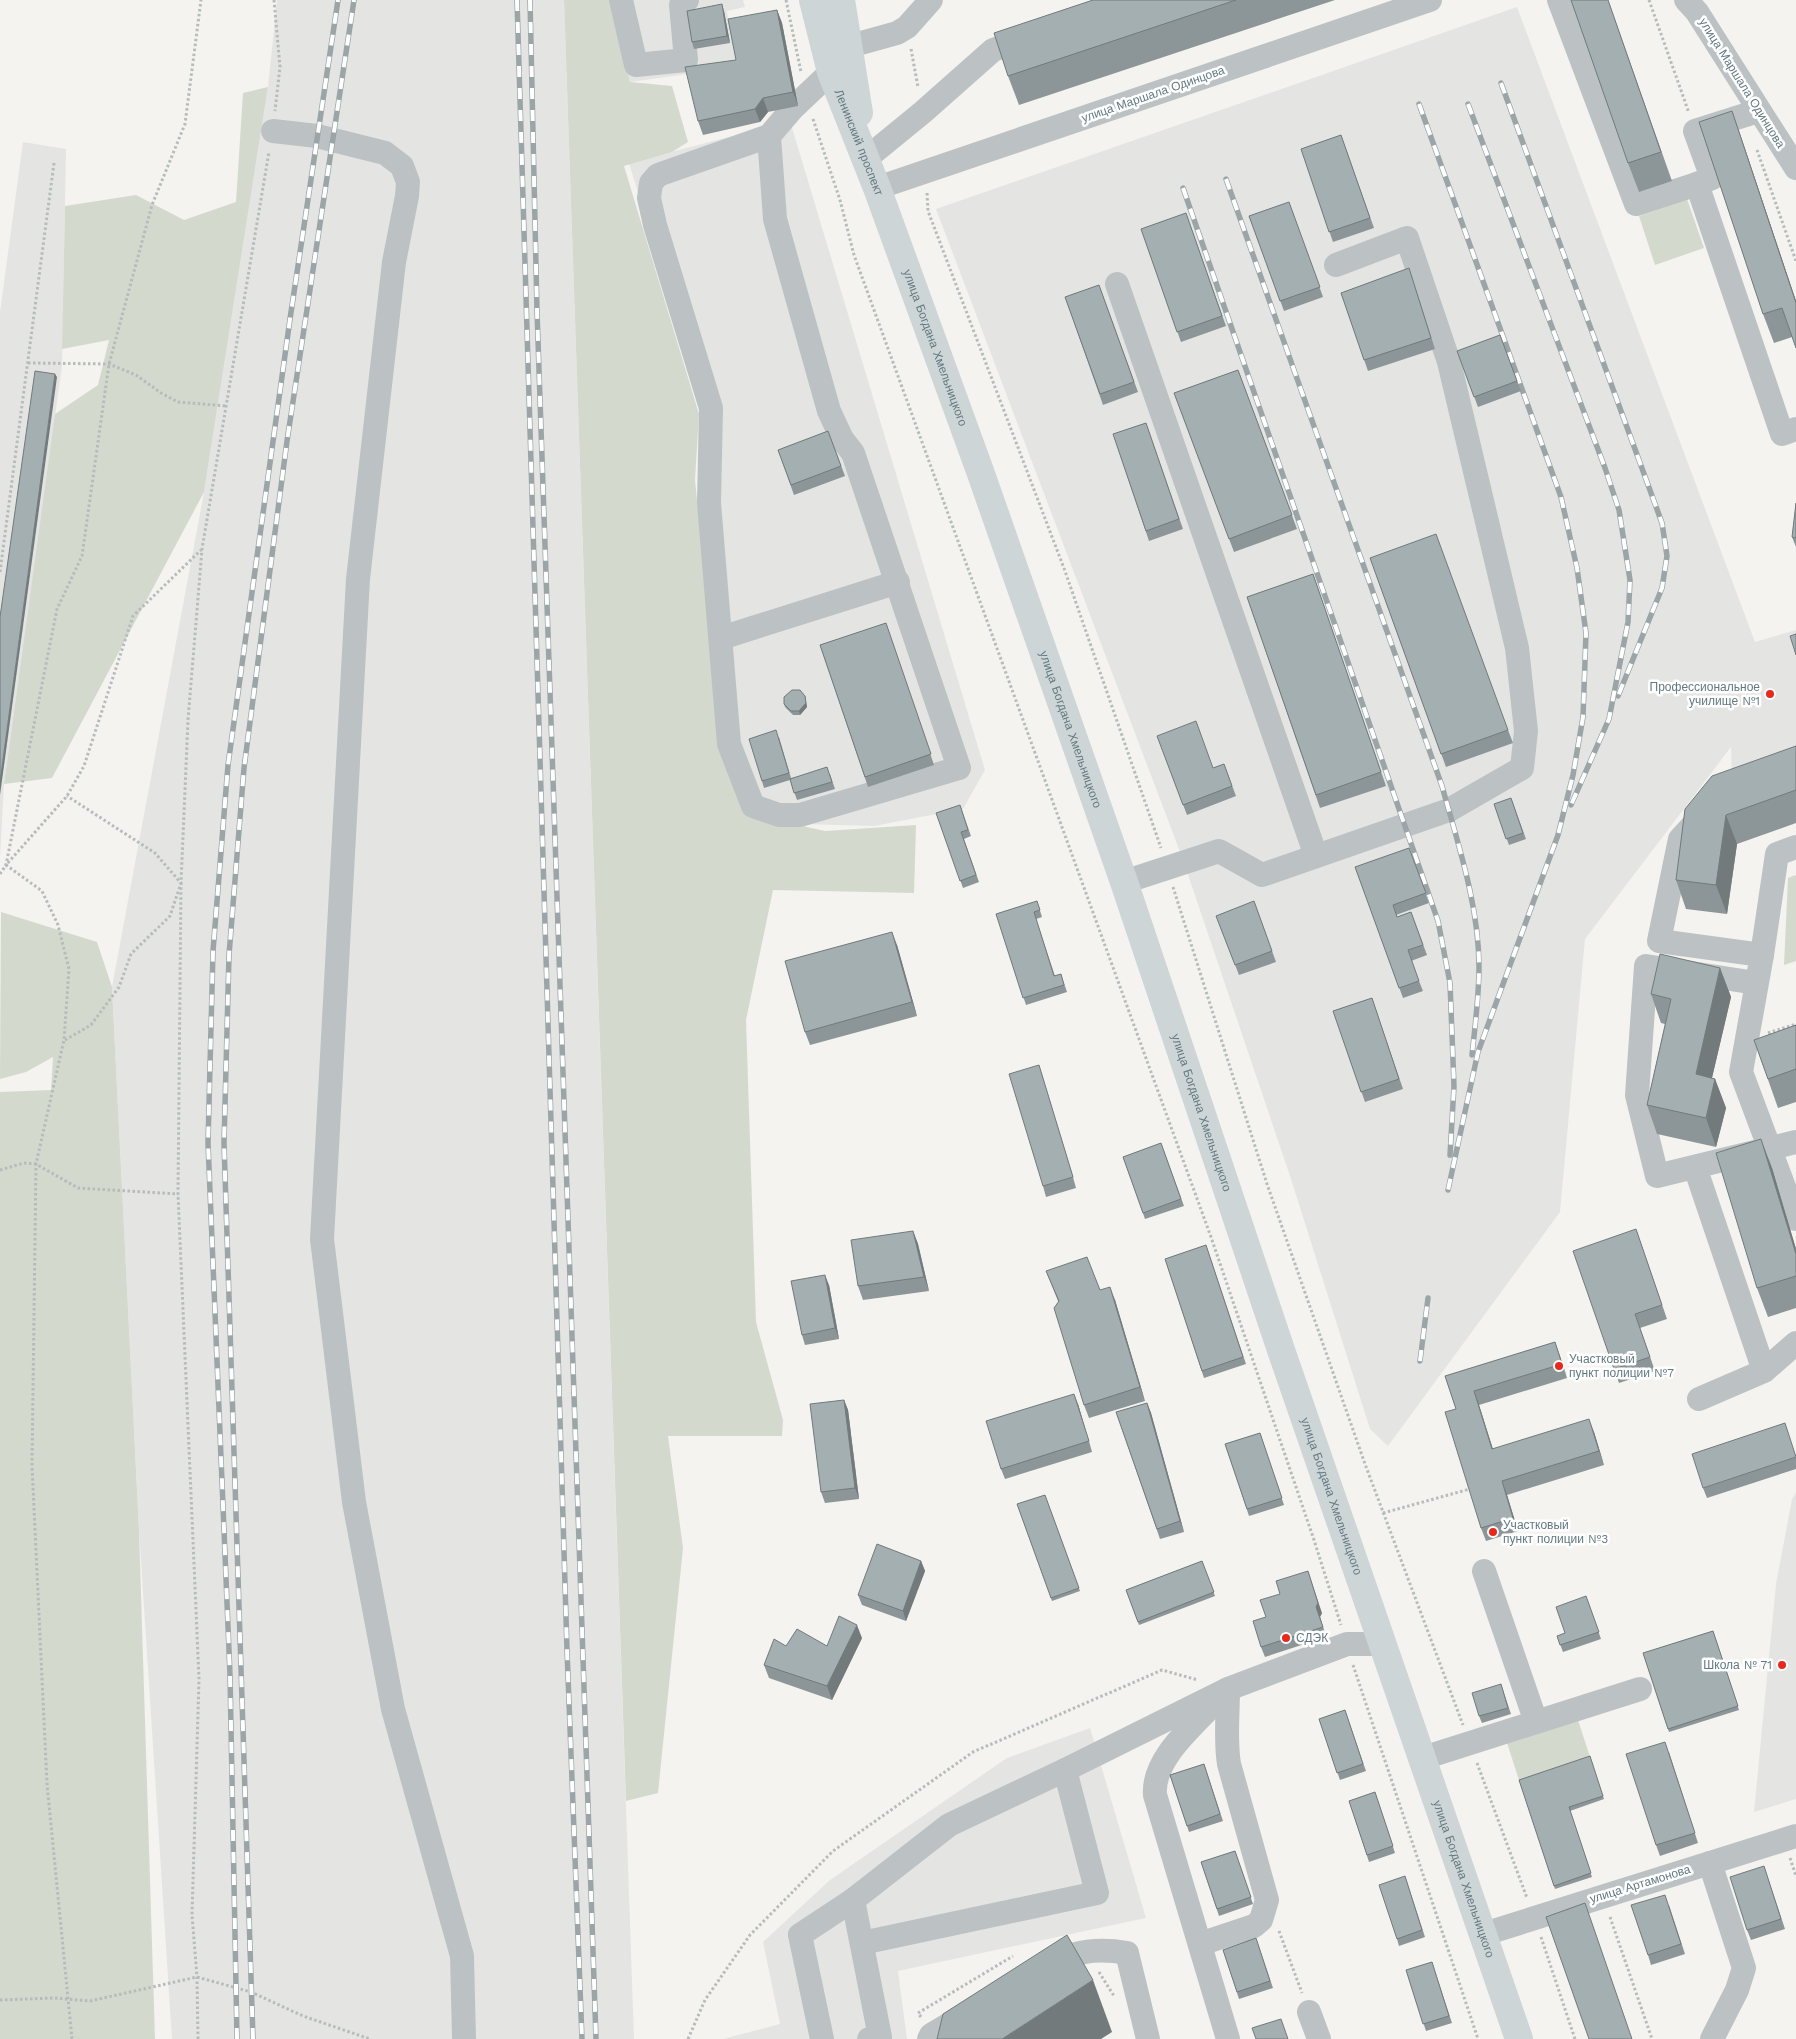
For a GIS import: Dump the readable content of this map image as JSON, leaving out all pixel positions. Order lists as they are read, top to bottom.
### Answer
{
  "streets": {
    "main road": ["Ленинский проспект", "улица Богдана Хмельницкого"],
    "street": ["улица Маршала Одинцова", "улица Артамонова"]
  },
  "crossings": [
    ["улица Маршала Одинцова", "Ленинский проспект"],
    ["улица Маршала Одинцова", "улица Богдана Хмельницкого"],
    ["Ленинский проспект", "улица Богдана Хмельницкого"],
    ["улица Богдана Хмельницкого", "улица Артамонова"]
  ],
  "places": [
    "Профессиональное училище №1",
    "Участковый пункт полиции №7",
    "Участковый пункт полиции №3",
    "СДЭК",
    "Школа № 71"
  ]
}
